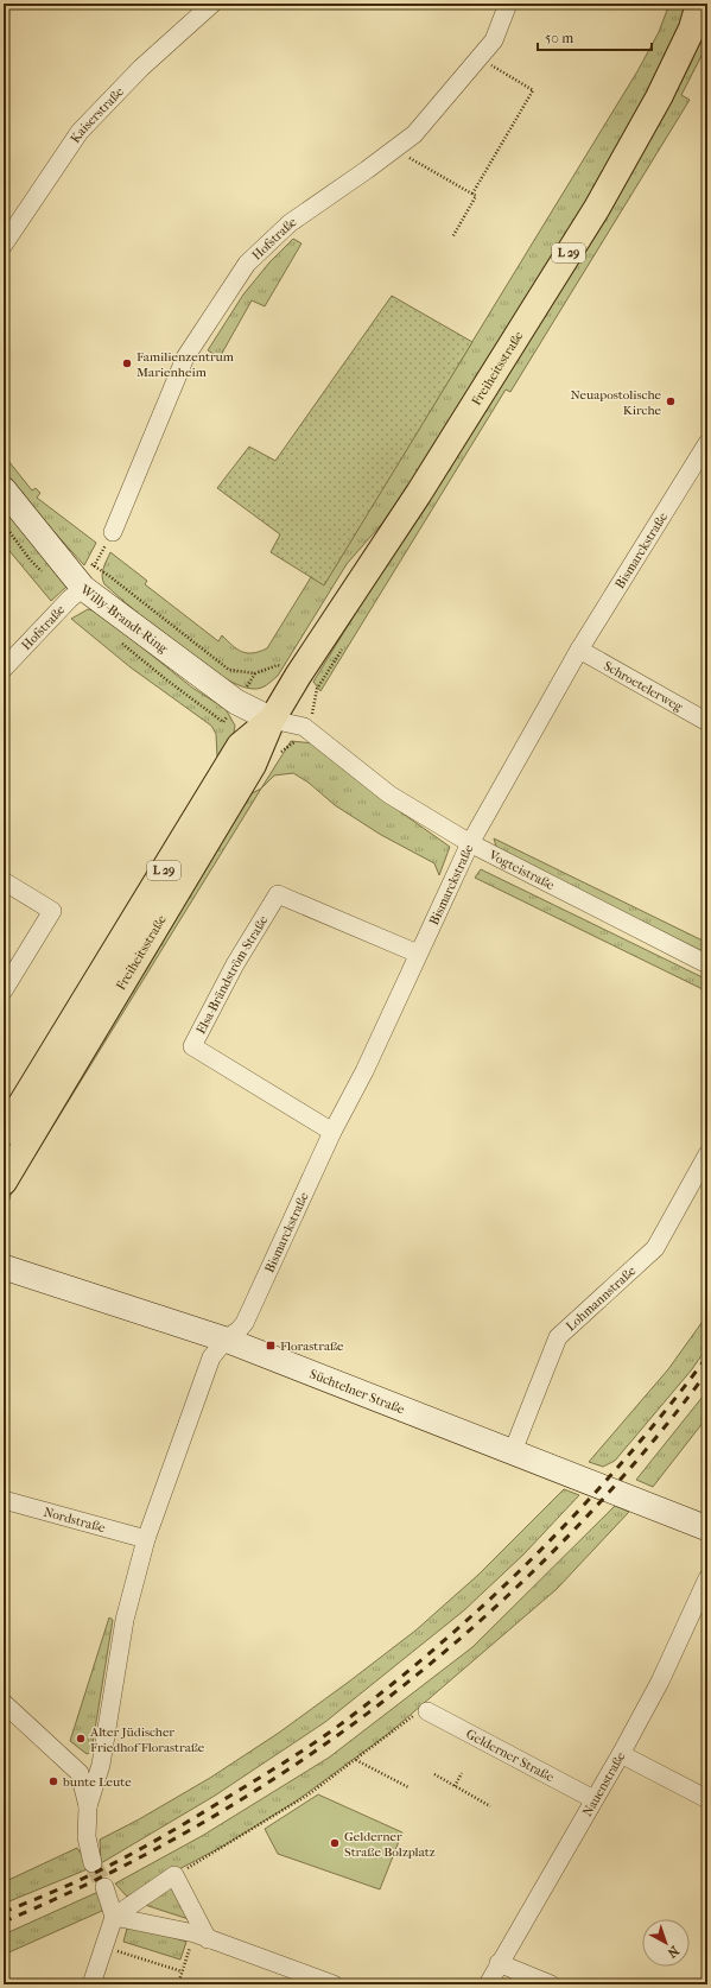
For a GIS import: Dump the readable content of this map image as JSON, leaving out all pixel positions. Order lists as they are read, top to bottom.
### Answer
{
  "streets": {
    "main road": [
      "L 29",
      "Freiheitsstraße",
      "Willy-Brandt-Ring",
      "Süchtelner Straße"
    ],
    "street": [
      "Kaiserstraße",
      "Hofstraße",
      "Bismarckstraße",
      "Schroetelerweg",
      "Vogteistraße",
      "Elsa-Brändström-Straße",
      "Lohmannstraße",
      "Nordstraße",
      "Gelderner Straße",
      "Nauenstraße"
    ]
  },
  "crossings": [
    ["Hofstraße", "Willy-Brandt-Ring"],
    ["Freiheitsstraße", "Willy-Brandt-Ring"],
    ["Freiheitsstraße", "Vogteistraße"],
    ["Bismarckstraße", "Schroetelerweg"],
    ["Bismarckstraße", "Vogteistraße"],
    ["Bismarckstraße", "Elsa-Brändström-Straße"],
    ["Bismarckstraße", "Süchtelner Straße"],
    ["Willy-Brandt-Ring", "Vogteistraße"],
    ["Lohmannstraße", "Süchtelner Straße"],
    ["Gelderner Straße", "Nauenstraße"]
  ],
  "places": {
    "other": [
      "Familienzentrum Marienheim",
      "Neuapostolische Kirche",
      "Alter Jüdischer Friedhof Florastraße",
      "bunte Leute",
      "Gelderner Straße Bolzplatz"
    ],
    "transit": ["Florastraße"]
  },
  "scale_bar": "50 m",
  "north": "bottom right"
}
